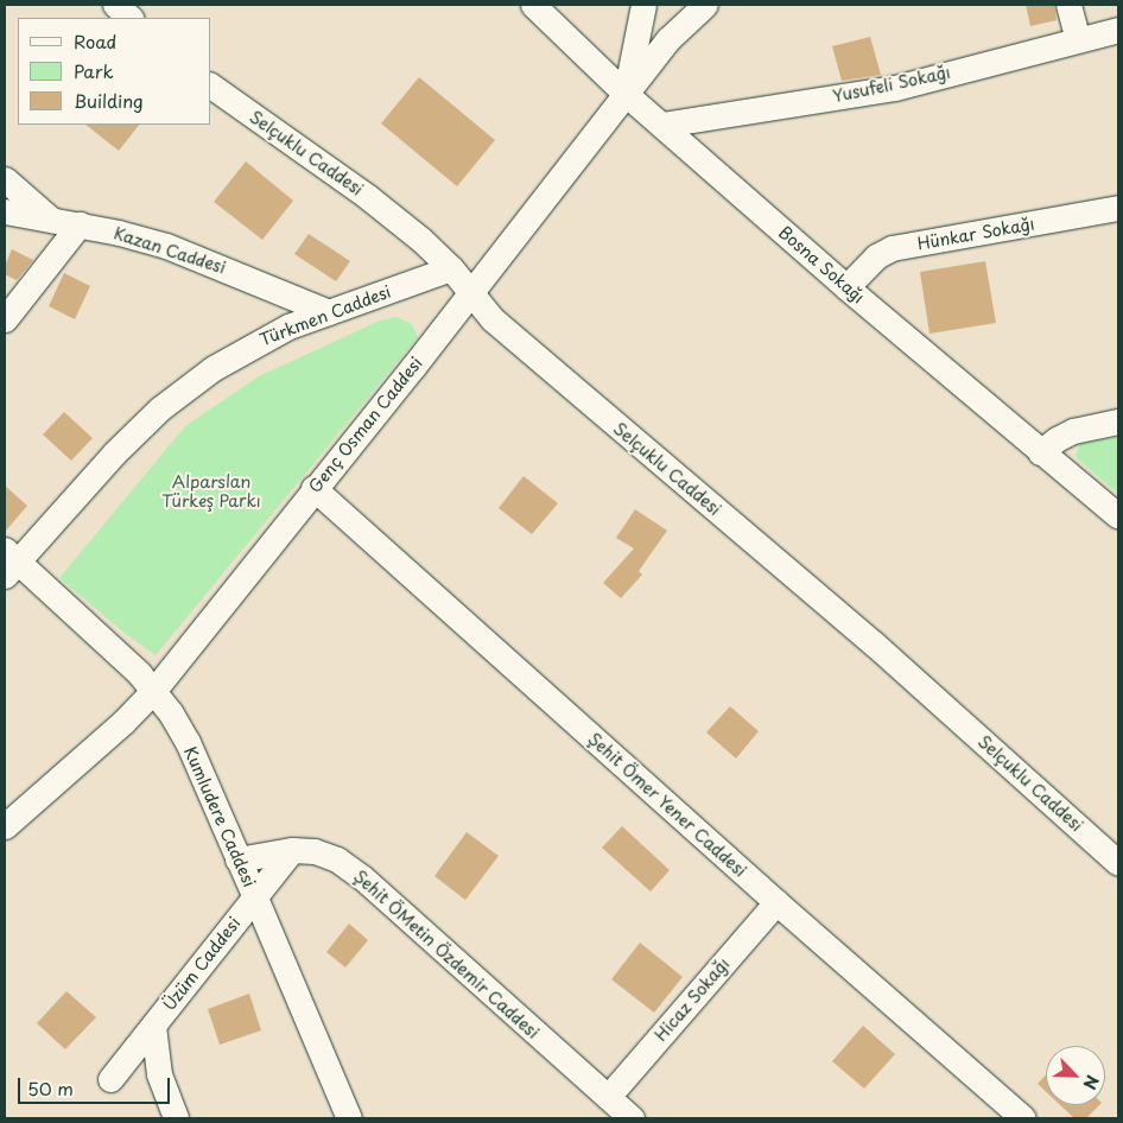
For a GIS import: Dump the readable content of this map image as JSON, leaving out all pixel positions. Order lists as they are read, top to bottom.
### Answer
{
  "streets": {
    "street": [
      "Yusufeli Sokağı",
      "Selçuklu Caddesi",
      "Hünkar Sokağı",
      "Kazan Caddesi",
      "Bosna Sokağı",
      "Türkmen Caddesi",
      "Genç Osman Caddesi",
      "Şehit Ömer Yener Caddesi",
      "Kumludere Caddesi",
      "Şehit ÖMetin Özdemir Caddesi",
      "Üzüm Caddesi",
      "Hicaz Sokağı"
    ]
  },
  "crossings": [
    ["Yusufeli Sokağı", "Bosna Sokağı"],
    ["Selçuklu Caddesi", "Türkmen Caddesi"],
    ["Selçuklu Caddesi", "Genç Osman Caddesi"],
    ["Hünkar Sokağı", "Bosna Sokağı"],
    ["Kazan Caddesi", "Türkmen Caddesi"],
    ["Bosna Sokağı", "Genç Osman Caddesi"],
    ["Türkmen Caddesi", "Kumludere Caddesi"],
    ["Genç Osman Caddesi", "Şehit Ömer Yener Caddesi"],
    ["Genç Osman Caddesi", "Kumludere Caddesi"],
    ["Şehit Ömer Yener Caddesi", "Hicaz Sokağı"],
    ["Kumludere Caddesi", "Şehit ÖMetin Özdemir Caddesi"],
    ["Kumludere Caddesi", "Üzüm Caddesi"],
    ["Şehit ÖMetin Özdemir Caddesi", "Üzüm Caddesi"],
    ["Şehit ÖMetin Özdemir Caddesi", "Hicaz Sokağı"]
  ],
  "parks": ["Alparslan Türkeş Parkı"],
  "legend": ["Road", "Park", "Building"],
  "scale_bar": "50 m",
  "north": "bottom right"
}
